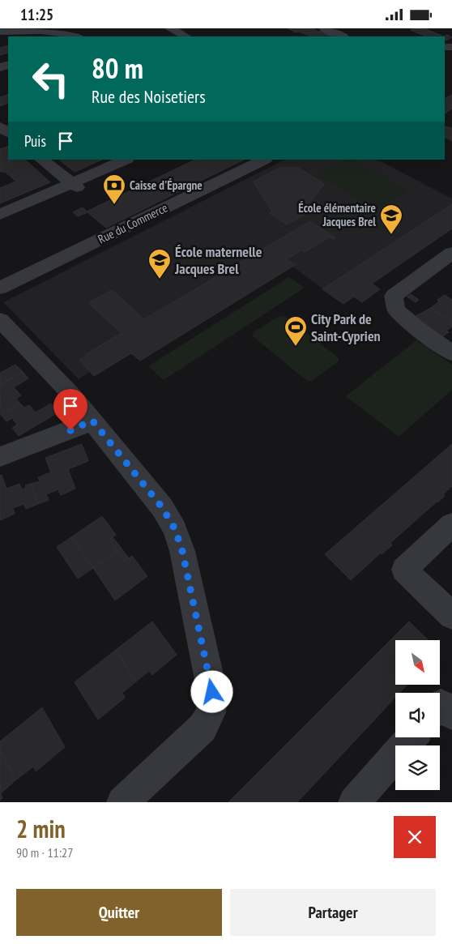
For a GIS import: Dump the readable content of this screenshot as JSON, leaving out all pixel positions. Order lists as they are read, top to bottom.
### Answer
{
  "streets": {
    "street": ["Rue du Commerce"]
  },
  "places": {
    "bank": ["Caisse d'Épargne"],
    "school or university": ["École élémentaire Jacques Brel", "École maternelle Jacques Brel"],
    "sports": ["City Park de Saint-Cyprien"]
  },
  "north": "bottom right",
  "page": {
    "status": "11:25",
    "turn": ["80 m", "Rue des Noisetiers"],
    "then": "Puis",
    "heading": ["2 min", "90 m · 11:27"],
    "buttons": ["Quitter", "Partager"]
  }
}
